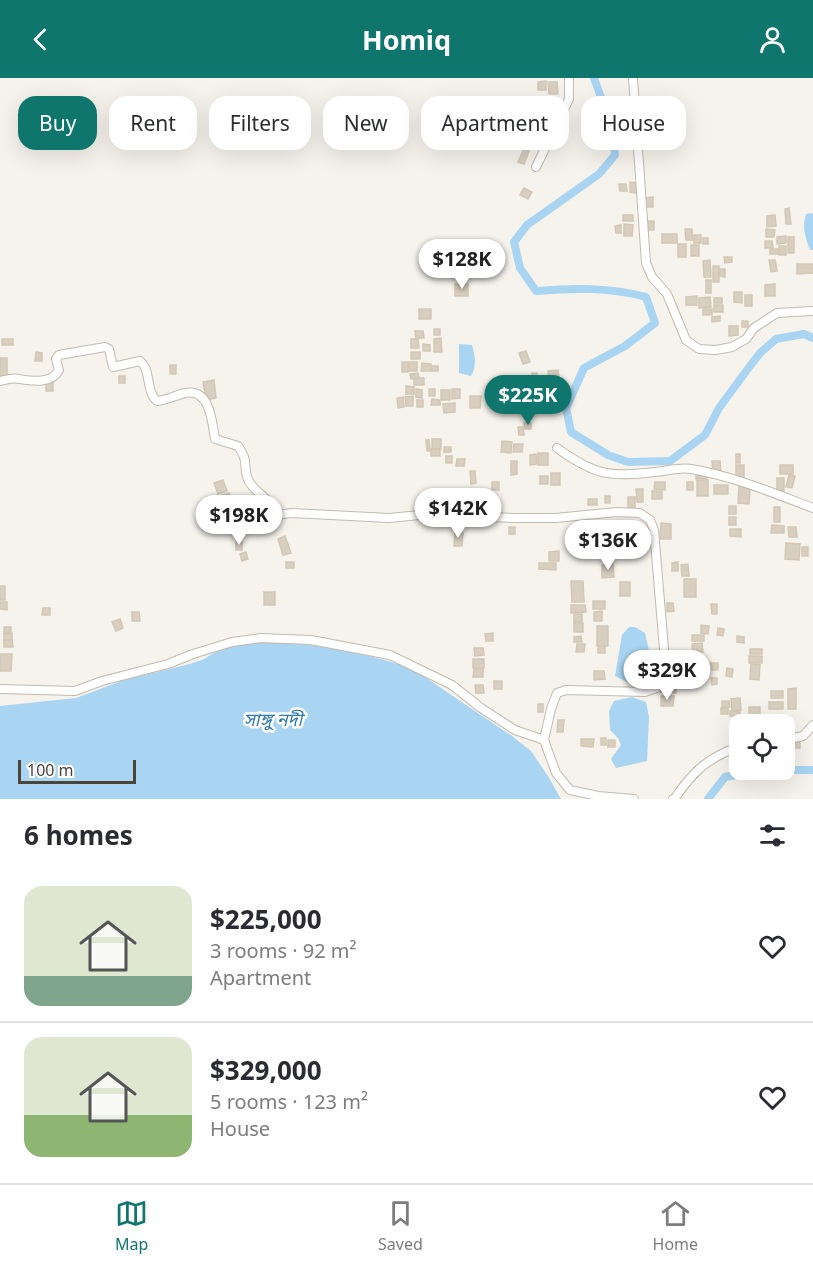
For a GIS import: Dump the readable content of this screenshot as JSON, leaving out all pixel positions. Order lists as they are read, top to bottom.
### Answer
{
  "water": ["সাঙ্গু নদী"],
  "scale_bar": "100 m",
  "page": {
    "header": "Homiq",
    "chip": [
      "Buy",
      "Rent",
      "Filters",
      "New",
      "Apartment",
      "House"
    ],
    "price": [
      "$128K",
      "$225K",
      "$142K",
      "$198K",
      "$136K",
      "$329K"
    ],
    "scale": "100 m",
    "heading": "6 homes",
    "list": [
      {
        "name": "$225,000",
        "note": "3 rooms · 92 m² · Apartment"
      },
      {
        "name": "$329,000",
        "note": "5 rooms · 123 m² · House"
      }
    ],
    "tabs": ["Map", "Saved", "Home"]
  }
}
